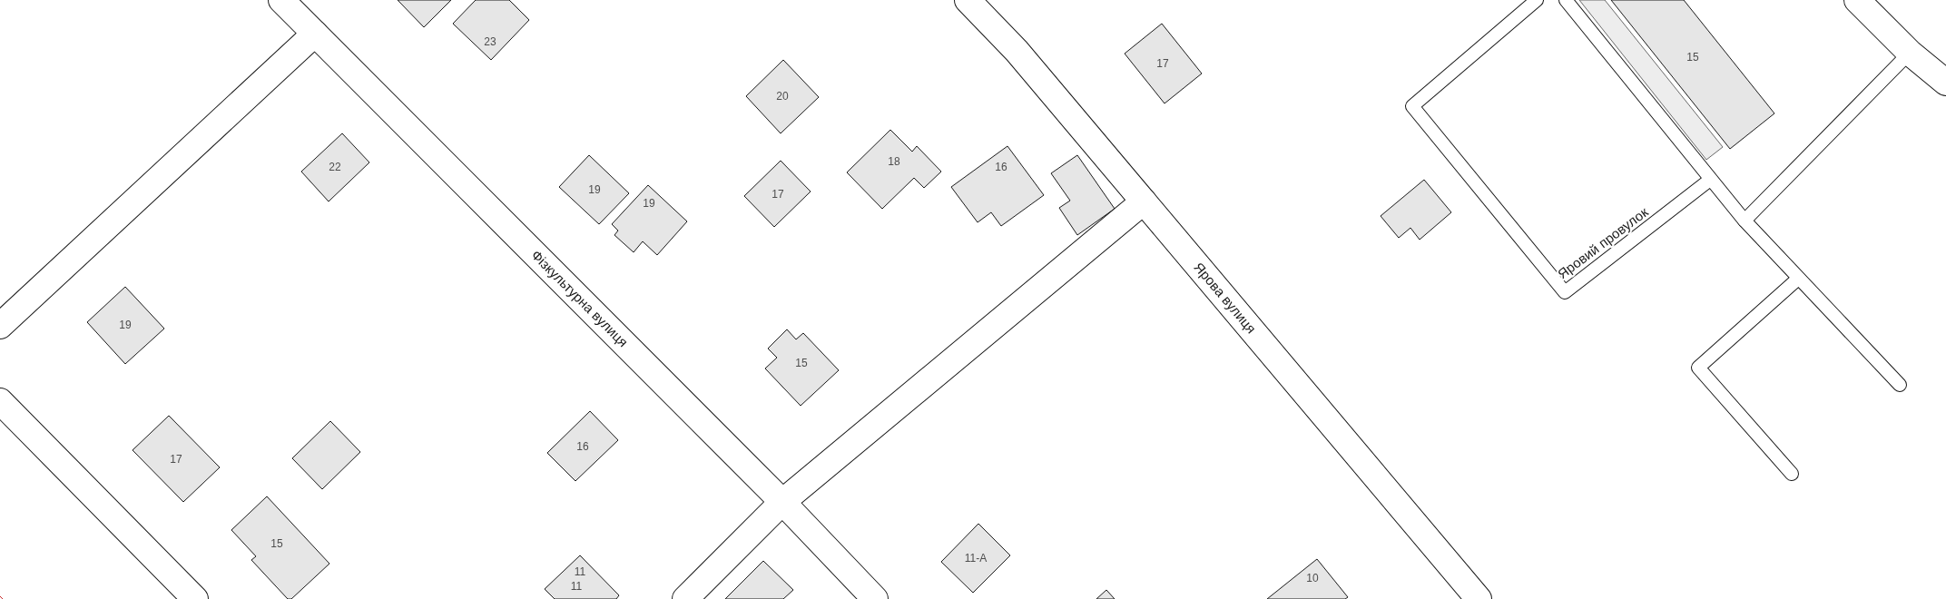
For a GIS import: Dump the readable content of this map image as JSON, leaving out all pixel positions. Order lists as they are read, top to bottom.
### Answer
{
  "streets": {
    "street": ["Ярова вулиця", "Фізкультурна вулиця"],
    "lane": ["Яровий провулок"]
  },
  "house_numbers": [
    "23",
    "15",
    "17",
    "20",
    "18",
    "22",
    "16",
    "19",
    "17",
    "19",
    "19",
    "15",
    "16",
    "17",
    "15",
    "11-A",
    "11",
    "10",
    "11"
  ]
}
